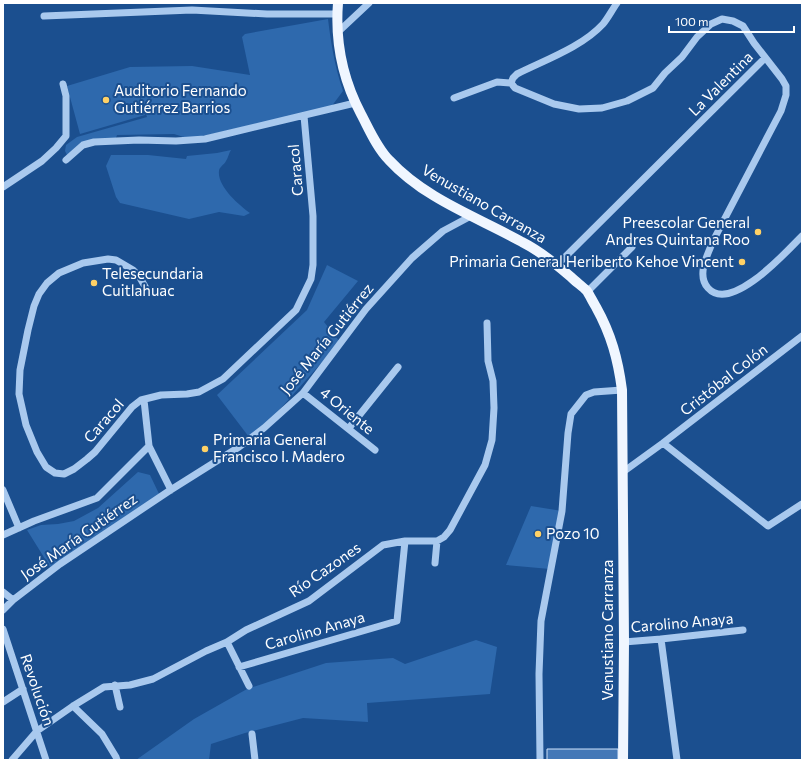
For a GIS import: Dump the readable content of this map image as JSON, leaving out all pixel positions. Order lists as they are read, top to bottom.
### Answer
{
  "streets": {
    "main road": ["Venustiano Carranza"],
    "street": [
      "La Valentina",
      "Caracol",
      "José María Gutiérrez",
      "Cristóbal Colón",
      "4 Oriente",
      "Río Cazones",
      "Carolino Anaya",
      "Revolución"
    ]
  },
  "crossings": [
    ["La Valentina", "Venustiano Carranza"],
    ["Venustiano Carranza", "José María Gutiérrez"],
    ["Venustiano Carranza", "Cristóbal Colón"],
    ["Venustiano Carranza", "Carolino Anaya"],
    ["José María Gutiérrez", "4 Oriente"],
    ["Río Cazones", "Carolino Anaya"],
    ["Río Cazones", "Revolución"]
  ],
  "places": [
    "Auditorio Fernando Gutiérrez Barrios",
    "Preescolar General Andres Quintana Roo",
    "Primaria General Heriberto Kehoe Vincent",
    "Telesecundaria Cuitlahuac",
    "Primaria General Francisco I. Madero",
    "Pozo 10"
  ],
  "scale_bar": "100 m"
}
